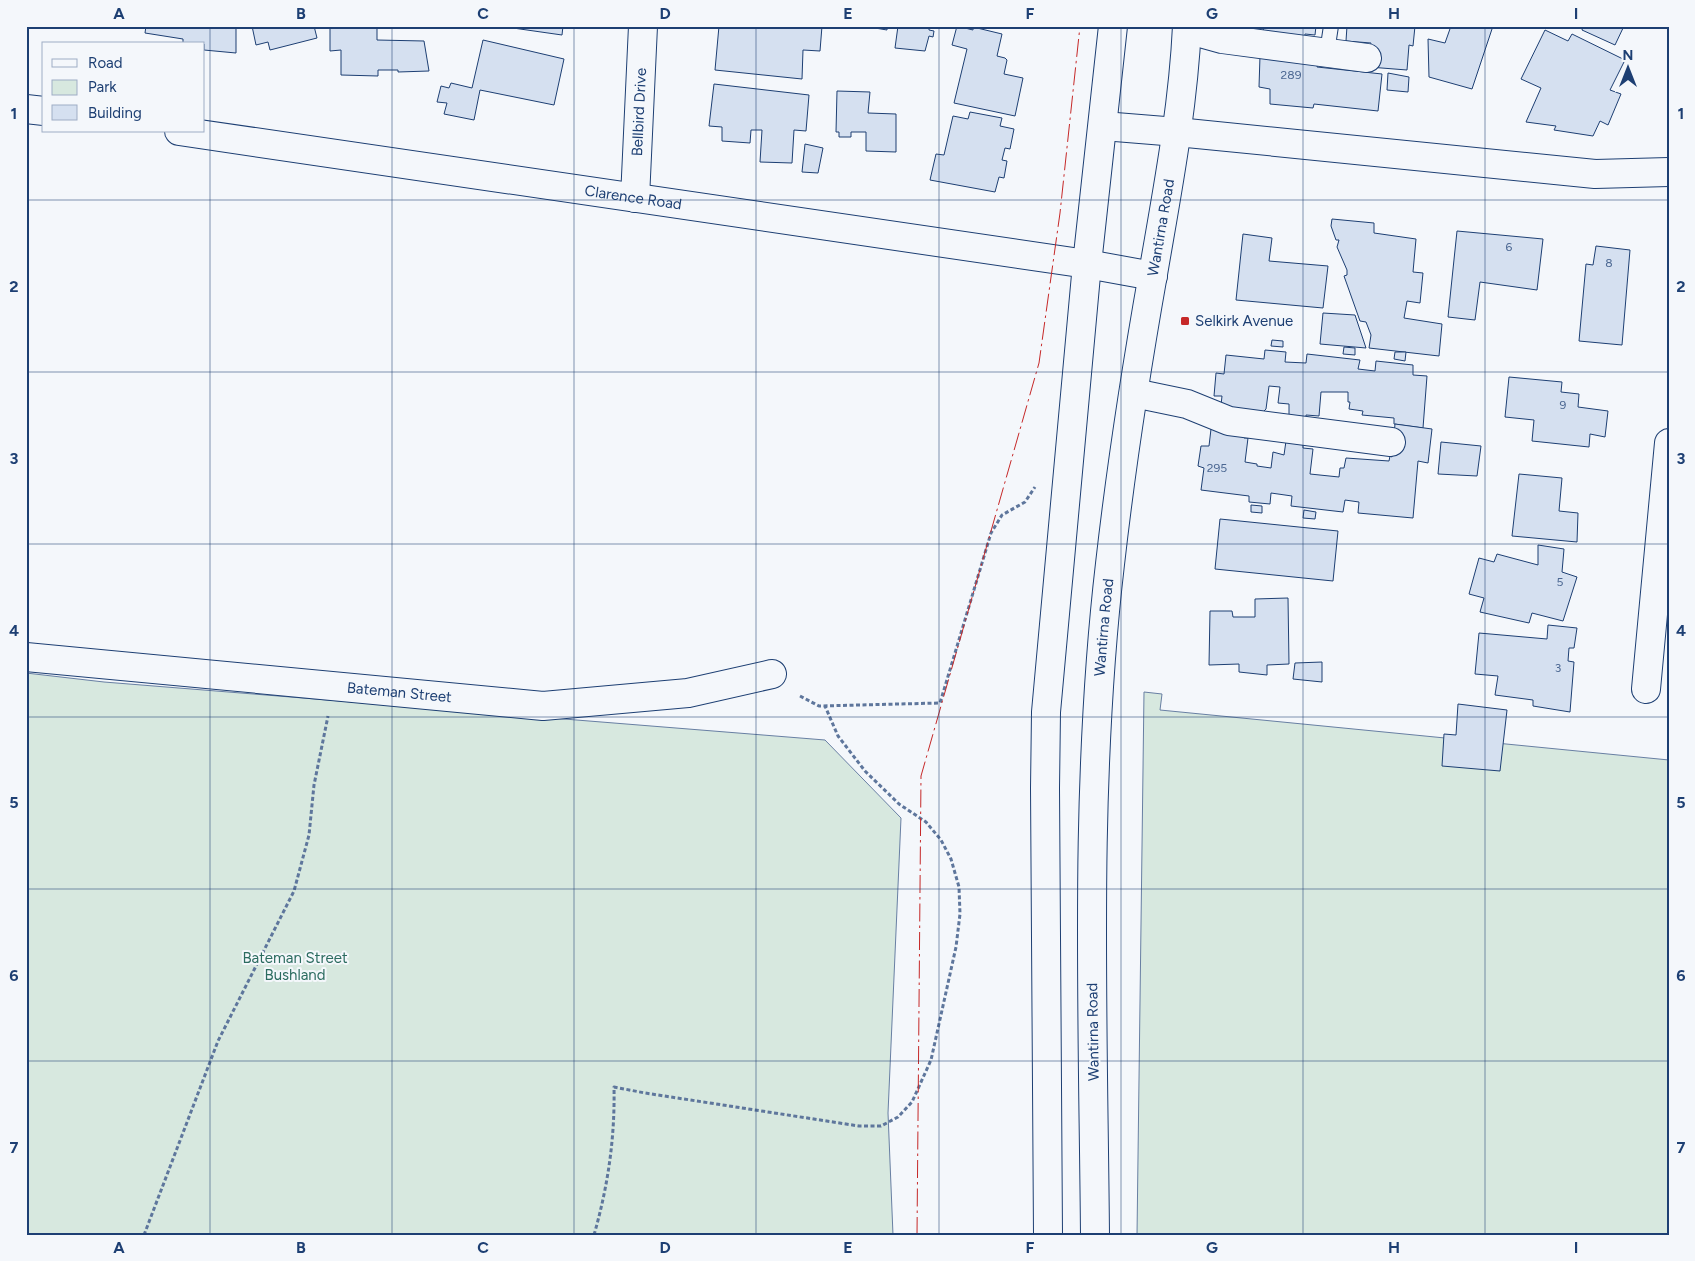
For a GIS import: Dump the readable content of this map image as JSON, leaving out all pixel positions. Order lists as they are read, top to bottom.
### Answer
{
  "streets": {
    "street": [
      "Bellbird Drive",
      "Clarence Road",
      "Wantirna Road",
      "Bateman Street"
    ]
  },
  "crossings": [
    ["Bellbird Drive", "Clarence Road"],
    ["Clarence Road", "Wantirna Road"]
  ],
  "parks": ["Bateman Street Bushland"],
  "places": {
    "transit": ["Selkirk Avenue"]
  },
  "house_numbers": [
    "289",
    "6",
    "8",
    "9",
    "295",
    "5",
    "3"
  ],
  "legend": ["Road", "Park", "Building"],
  "north": "top",
  "grid": {
    "columns": [
      "A",
      "B",
      "C",
      "D",
      "E",
      "F",
      "G",
      "H",
      "I"
    ],
    "rows": [
      "1",
      "2",
      "3",
      "4",
      "5",
      "6",
      "7"
    ]
  }
}
